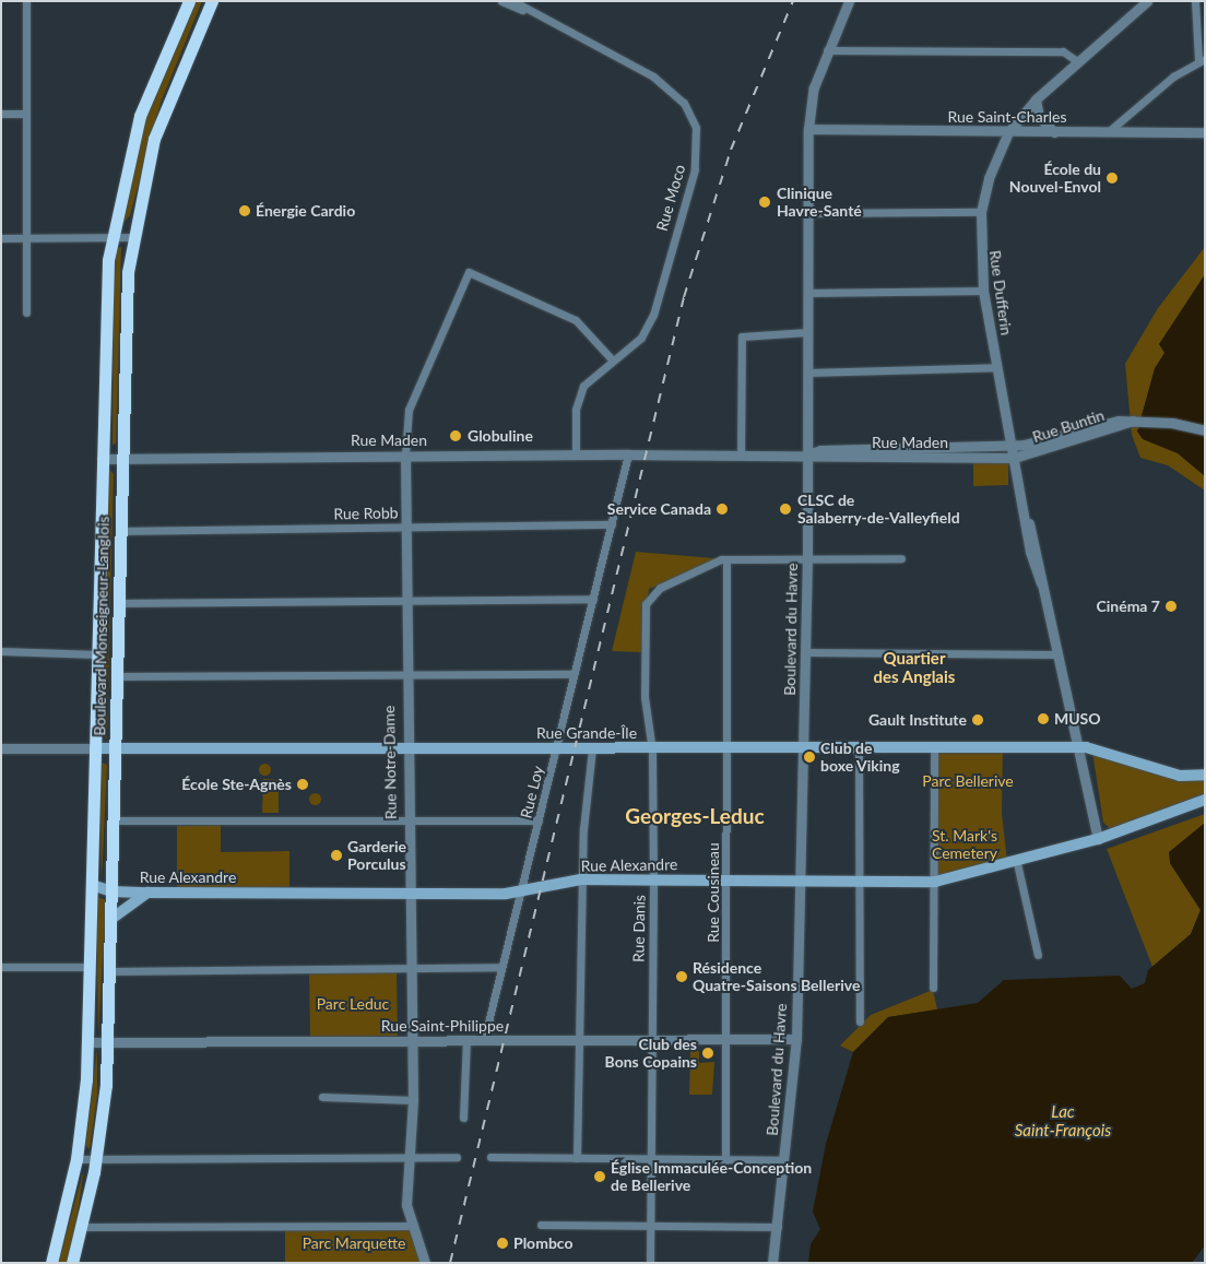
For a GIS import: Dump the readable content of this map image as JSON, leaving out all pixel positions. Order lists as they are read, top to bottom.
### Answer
{
  "streets": {
    "highway": ["Boulevard Monseigneur-Langlois"],
    "main road": ["Rue Grande-Île", "Rue Alexandre"],
    "street": [
      "Rue Saint-Charles",
      "Rue Moco",
      "Rue Dufferin",
      "Rue Buntin",
      "Rue Maden",
      "Rue Robb",
      "Boulevard du Havre",
      "Rue Notre-Dame",
      "Rue Loy",
      "Rue Cousineau",
      "Rue Danis",
      "Rue Saint-Philippe"
    ]
  },
  "crossings": [
    ["Rue Saint-Charles", "Rue Dufferin"],
    ["Rue Saint-Charles", "Boulevard du Havre"],
    ["Rue Moco", "Rue Maden"],
    ["Rue Moco", "Rue Notre-Dame"],
    ["Rue Dufferin", "Rue Buntin"],
    ["Rue Dufferin", "Rue Maden"],
    ["Rue Dufferin", "Rue Grande-Île"],
    ["Rue Dufferin", "Rue Alexandre"],
    ["Rue Buntin", "Rue Maden"],
    ["Rue Maden", "Boulevard Monseigneur-Langlois"],
    ["Rue Maden", "Boulevard du Havre"],
    ["Rue Maden", "Rue Notre-Dame"],
    ["Rue Maden", "Rue Loy"],
    ["Rue Robb", "Boulevard Monseigneur-Langlois"],
    ["Rue Robb", "Rue Notre-Dame"],
    ["Rue Robb", "Rue Loy"],
    ["Boulevard Monseigneur-Langlois", "Rue Grande-Île"],
    ["Boulevard Monseigneur-Langlois", "Rue Alexandre"],
    ["Boulevard Monseigneur-Langlois", "Rue Saint-Philippe"],
    ["Boulevard du Havre", "Rue Grande-Île"],
    ["Boulevard du Havre", "Rue Alexandre"],
    ["Boulevard du Havre", "Rue Danis"],
    ["Boulevard du Havre", "Rue Saint-Philippe"],
    ["Rue Grande-Île", "Rue Notre-Dame"],
    ["Rue Grande-Île", "Rue Loy"],
    ["Rue Grande-Île", "Rue Cousineau"],
    ["Rue Grande-Île", "Rue Danis"],
    ["Rue Notre-Dame", "Rue Alexandre"],
    ["Rue Notre-Dame", "Rue Saint-Philippe"],
    ["Rue Loy", "Rue Alexandre"],
    ["Rue Loy", "Rue Saint-Philippe"],
    ["Rue Alexandre", "Rue Cousineau"],
    ["Rue Alexandre", "Rue Danis"],
    ["Rue Cousineau", "Rue Danis"],
    ["Rue Cousineau", "Rue Saint-Philippe"],
    ["Rue Danis", "Rue Saint-Philippe"]
  ],
  "districts": ["Quartier des Anglais", "Georges-Leduc"],
  "water": ["Lac Saint-François"],
  "parks": [
    "Parc Bellerive",
    "St. Mark's Cemetery",
    "Parc Leduc",
    "Parc Marquette"
  ],
  "places": [
    "École du Nouvel-Envol",
    "Clinique Havre-Santé",
    "Énergie Cardio",
    "Globuline",
    "Service Canada",
    "CLSC de Salaberry-de-Valleyfield",
    "Cinéma 7",
    "MUSO",
    "Gault Institute",
    "Club de boxe Viking",
    "École Ste-Agnès",
    "Garderie Porculus",
    "Résidence Quatre-Saisons Bellerive",
    "Club des Bons Copains",
    "Église Immaculée-Conception de Bellerive",
    "Plombco"
  ]
}
